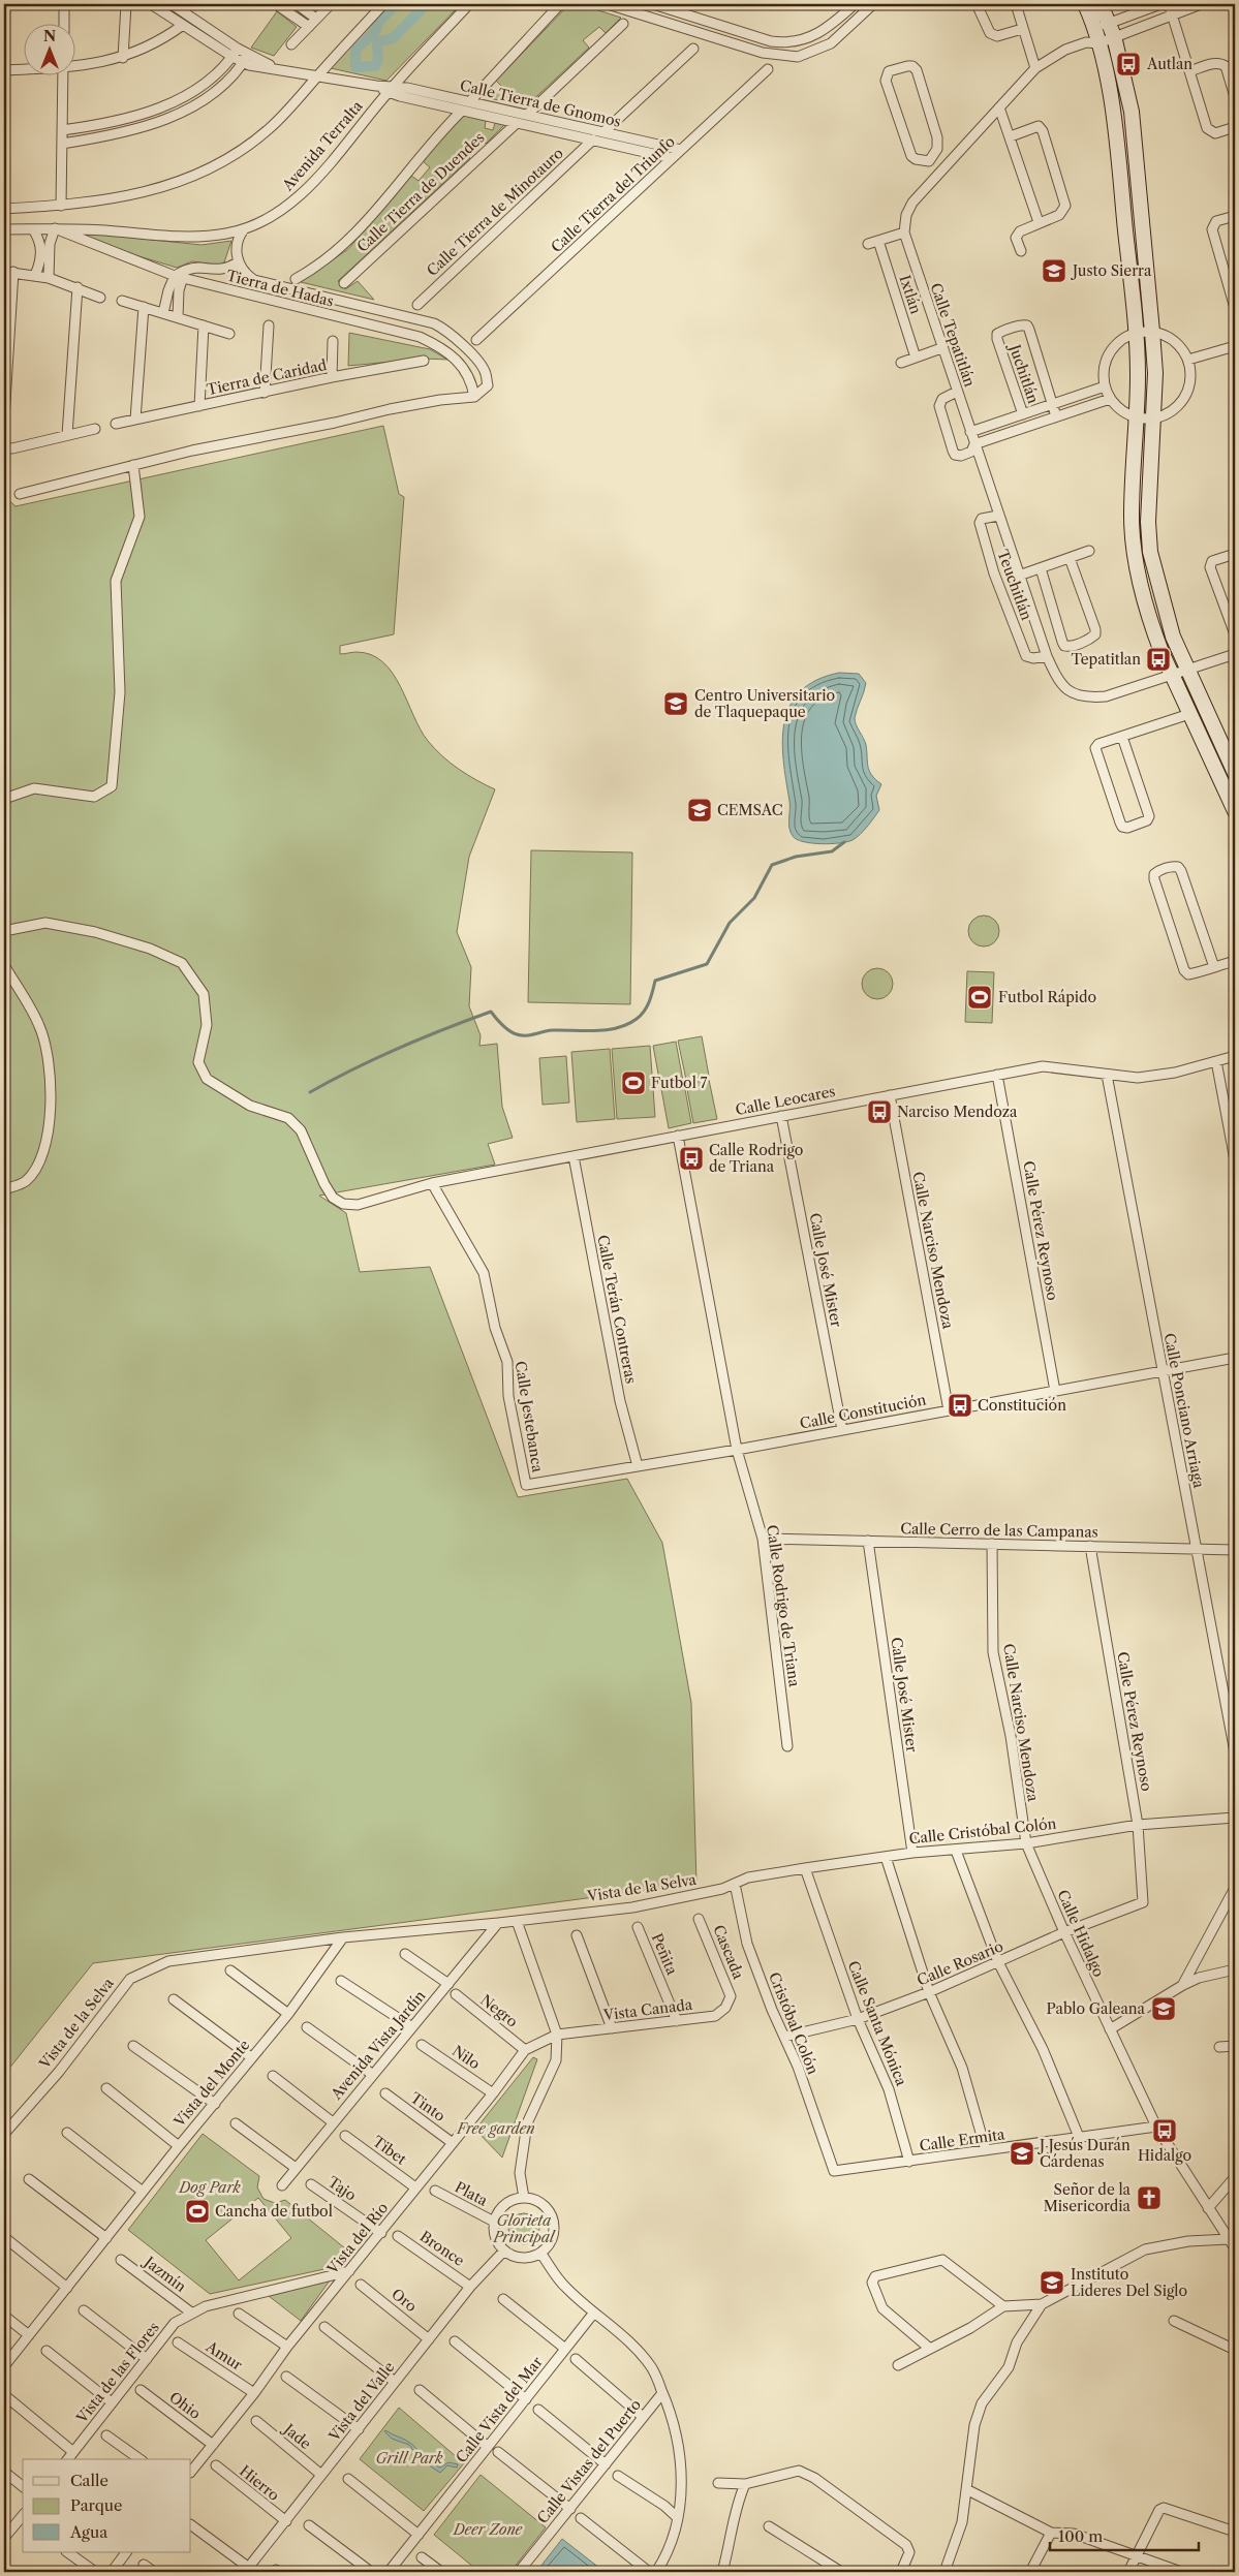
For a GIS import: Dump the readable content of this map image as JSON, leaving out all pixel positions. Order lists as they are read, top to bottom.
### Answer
{
  "streets": {
    "street": [
      "Calle Tierra de Gnomos",
      "Avenida Terralta",
      "Calle Tierra de Duendes",
      "Calle Tierra del Triunfo",
      "Calle Tierra de Minotauro",
      "Tierra de Hadas",
      "Ixtlán",
      "Calle Tepatitlán",
      "Juchitlán",
      "Tierra de Caridad",
      "Teuchitlán",
      "Calle Leocares",
      "Calle Pérez Reynoso",
      "Calle Narciso Mendoza",
      "Calle José Mister",
      "Calle Terán Contreras",
      "Calle Ponciano Arriaga",
      "Calle Constitución",
      "Calle Jestebanca",
      "Calle Cerro de las Campanas",
      "Calle Rodrigo de Triana",
      "Calle Cristóbal Colón",
      "Vista de la Selva",
      "Calle Hidalgo",
      "Cascada",
      "Peñita",
      "Calle Rosario",
      "Vista Canada",
      "Negro",
      "Cristóbal Colón",
      "Calle Santa Mónica",
      "Avenida Vista Jardín",
      "Nilo",
      "Vista del Monte",
      "Tinto",
      "Calle Ermita",
      "Tibet",
      "Tajo",
      "Plata",
      "Vista del Río",
      "Bronce",
      "Jazmín",
      "Oro",
      "Amur",
      "Vista de las Flores",
      "Vista del Valle",
      "Ohio",
      "Calle Vista del Mar",
      "Jade",
      "Calle Vistas del Puerto",
      "Hierro"
    ]
  },
  "crossings": [
    ["Calle Tierra de Gnomos", "Avenida Terralta"],
    ["Calle Tierra de Gnomos", "Calle Tierra de Duendes"],
    ["Calle Tierra de Gnomos", "Calle Tierra del Triunfo"],
    ["Calle Tierra de Gnomos", "Calle Tierra de Minotauro"],
    ["Avenida Terralta", "Tierra de Hadas"],
    ["Calle Tepatitlán", "Teuchitlán"],
    ["Calle Leocares", "Calle Pérez Reynoso"],
    ["Calle Leocares", "Calle Narciso Mendoza"],
    ["Calle Leocares", "Calle José Mister"],
    ["Calle Leocares", "Calle Terán Contreras"],
    ["Calle Leocares", "Calle Ponciano Arriaga"],
    ["Calle Leocares", "Calle Jestebanca"],
    ["Calle Leocares", "Calle Rodrigo de Triana"],
    ["Calle Pérez Reynoso", "Calle Constitución"],
    ["Calle Pérez Reynoso", "Calle Cerro de las Campanas"],
    ["Calle Pérez Reynoso", "Calle Cristóbal Colón"],
    ["Calle Pérez Reynoso", "Calle Rosario"],
    ["Calle Narciso Mendoza", "Calle Constitución"],
    ["Calle Narciso Mendoza", "Calle Cerro de las Campanas"],
    ["Calle Narciso Mendoza", "Calle Cristóbal Colón"],
    ["Calle Narciso Mendoza", "Calle Hidalgo"],
    ["Calle José Mister", "Calle Constitución"],
    ["Calle José Mister", "Calle Cerro de las Campanas"],
    ["Calle José Mister", "Calle Cristóbal Colón"],
    ["Calle Terán Contreras", "Calle Constitución"],
    ["Calle Ponciano Arriaga", "Calle Constitución"],
    ["Calle Ponciano Arriaga", "Calle Cerro de las Campanas"],
    ["Calle Constitución", "Calle Jestebanca"],
    ["Calle Constitución", "Calle Rodrigo de Triana"],
    ["Calle Cerro de las Campanas", "Calle Rodrigo de Triana"],
    ["Calle Cristóbal Colón", "Vista de la Selva"],
    ["Calle Cristóbal Colón", "Calle Hidalgo"],
    ["Calle Cristóbal Colón", "Cristóbal Colón"],
    ["Calle Cristóbal Colón", "Calle Santa Mónica"],
    ["Vista de la Selva", "Cristóbal Colón"],
    ["Vista de la Selva", "Avenida Vista Jardín"],
    ["Vista de la Selva", "Vista del Monte"],
    ["Calle Hidalgo", "Calle Rosario"],
    ["Calle Hidalgo", "Calle Ermita"],
    ["Cascada", "Vista Canada"],
    ["Peñita", "Vista Canada"],
    ["Calle Rosario", "Cristóbal Colón"],
    ["Calle Rosario", "Calle Santa Mónica"],
    ["Vista Canada", "Vista del Río"],
    ["Negro", "Vista del Río"],
    ["Cristóbal Colón", "Calle Ermita"],
    ["Calle Santa Mónica", "Calle Ermita"],
    ["Nilo", "Vista del Río"],
    ["Tinto", "Vista del Río"],
    ["Tibet", "Vista del Río"],
    ["Tajo", "Vista del Río"],
    ["Plata", "Vista del Valle"],
    ["Vista del Río", "Amur"],
    ["Vista del Río", "Vista de las Flores"],
    ["Vista del Río", "Ohio"],
    ["Bronce", "Vista del Valle"],
    ["Jazmín", "Vista de las Flores"],
    ["Oro", "Vista del Valle"],
    ["Vista del Valle", "Jade"],
    ["Vista del Valle", "Hierro"]
  ],
  "parks": [
    "Free garden",
    "Dog Park",
    "Glorieta Principal",
    "Grill Park",
    "Deer Zone"
  ],
  "places": {
    "bus stop": [
      "Autlan",
      "Tepatitlan",
      "Narciso Mendoza",
      "Calle Rodrigo de Triana",
      "Constitución",
      "Hidalgo"
    ],
    "school or university": [
      "Justo Sierra",
      "Centro Universitario de Tlaquepaque",
      "CEMSAC",
      "Pablo Galeana",
      "J Jesús Durán Cárdenas",
      "Instituto Lideres Del Siglo"
    ],
    "sports": ["Futbol Rápido", "Futbol 7", "Cancha de futbol"],
    "church": ["Señor de la Misericordia"]
  },
  "legend": ["Calle", "Parque", "Agua"],
  "scale_bar": "100 m",
  "north": "top"
}
